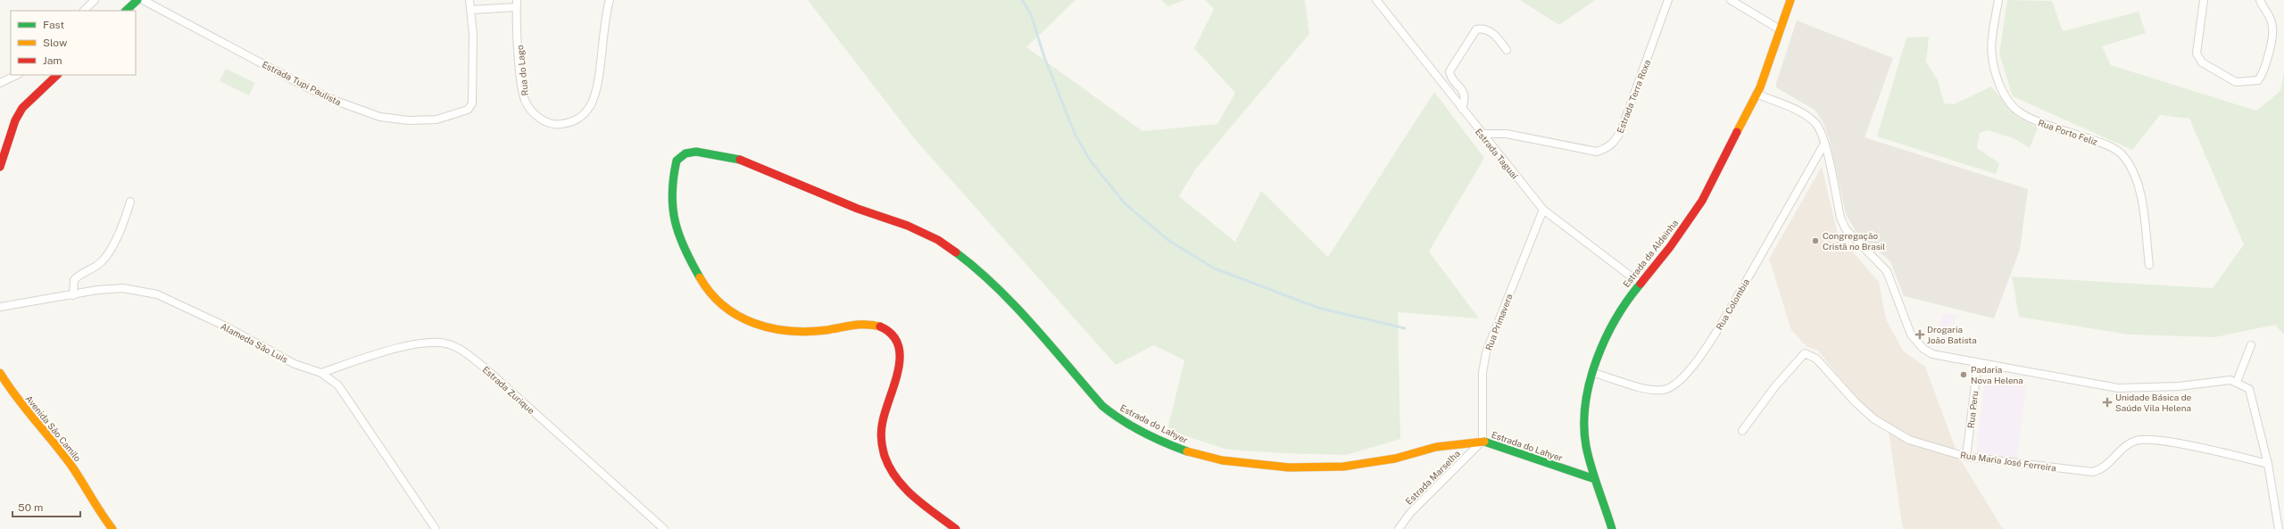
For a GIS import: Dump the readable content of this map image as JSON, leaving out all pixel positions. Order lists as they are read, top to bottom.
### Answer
{
  "streets": {
    "street": [
      "Rua do Lago",
      "Estrada Tupi Paulista",
      "Estrada Terra Roxa",
      "Rua Porto Feliz",
      "Estrada Taguaí",
      "Estrada da Aldeinha",
      "Rua Colombia",
      "Rua Primavera",
      "Alameda São Luis",
      "Estrada Zurique",
      "Rua Peru",
      "Estrada do Lahyer",
      "Avenida São Camilo",
      "Rua Maria José Ferreira",
      "Estrada Marselha"
    ]
  },
  "crossings": [
    ["Estrada Terra Roxa", "Estrada Taguaí"],
    ["Estrada Taguaí", "Estrada da Aldeinha"],
    ["Estrada Taguaí", "Rua Primavera"],
    ["Estrada da Aldeinha", "Rua Colombia"],
    ["Estrada da Aldeinha", "Estrada do Lahyer"],
    ["Rua Primavera", "Estrada do Lahyer"],
    ["Rua Primavera", "Estrada Marselha"],
    ["Alameda São Luis", "Estrada Zurique"],
    ["Rua Peru", "Rua Maria José Ferreira"],
    ["Estrada do Lahyer", "Estrada Marselha"]
  ],
  "places": {
    "other": ["Congregação Cristã no Brasil", "Padaria Nova Helena"],
    "health": ["Drogaria João Batista", "Unidade Básica de Saúde Vila Helena"]
  },
  "legend": ["Fast", "Slow", "Jam"],
  "scale_bar": "50 m"
}
